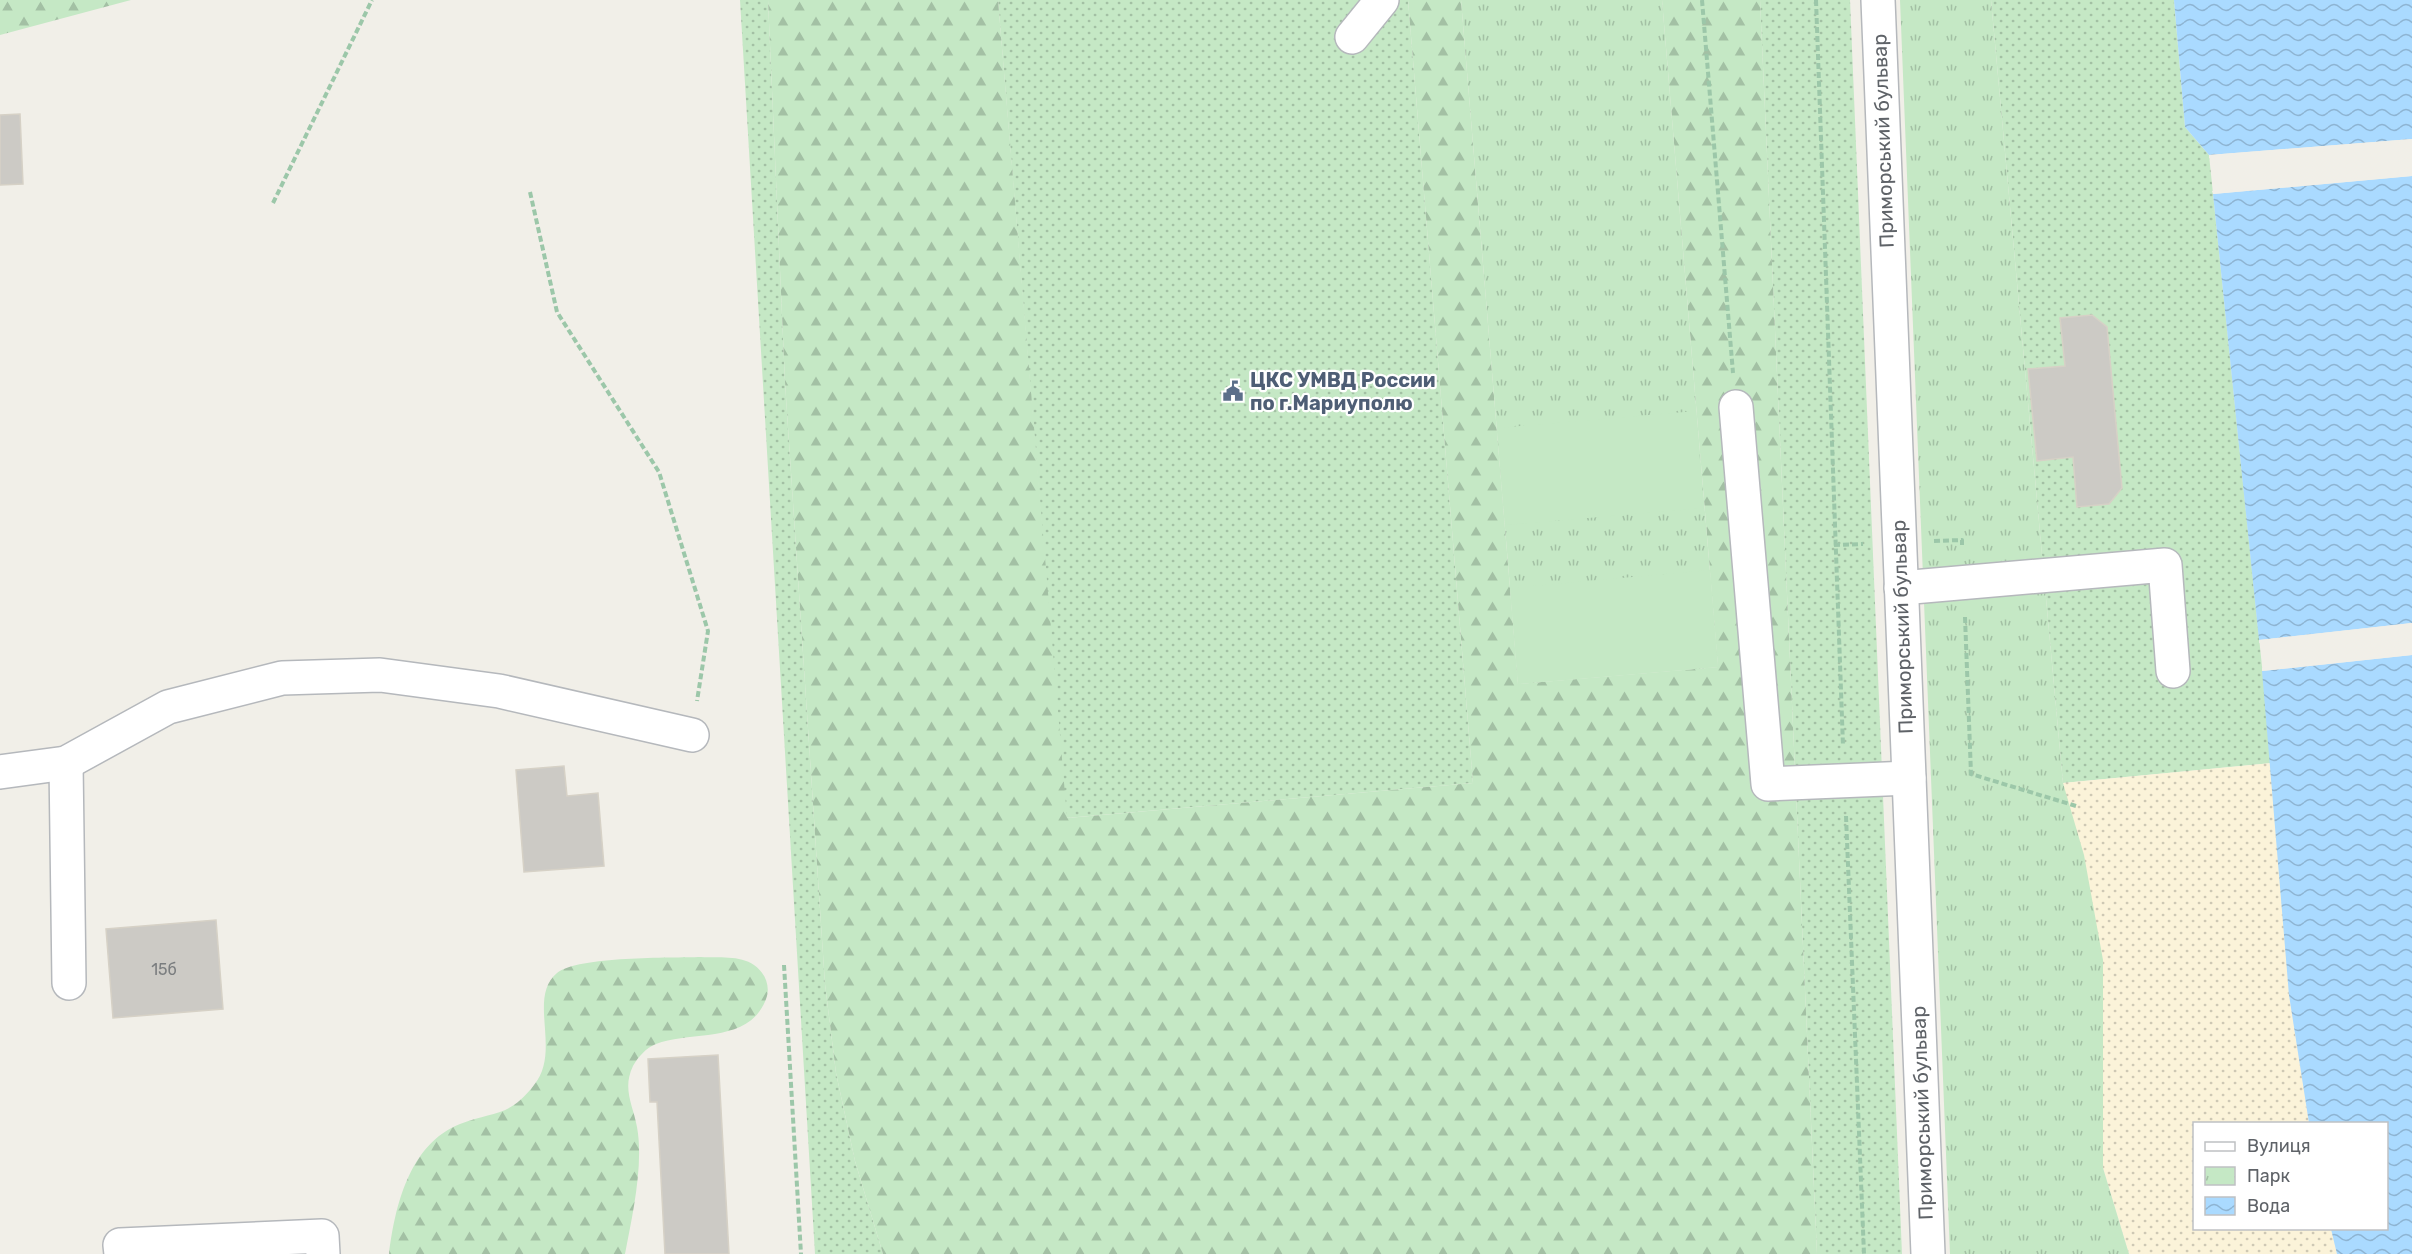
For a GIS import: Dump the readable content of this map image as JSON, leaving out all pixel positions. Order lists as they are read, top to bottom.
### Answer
{
  "streets": {
    "street": ["Приморський бульвар"]
  },
  "places": {
    "public building": ["ЦКС УМВД России по г.Мариуполю"]
  },
  "house_numbers": ["15б"],
  "legend": ["Вулиця", "Парк", "Вода"]
}
